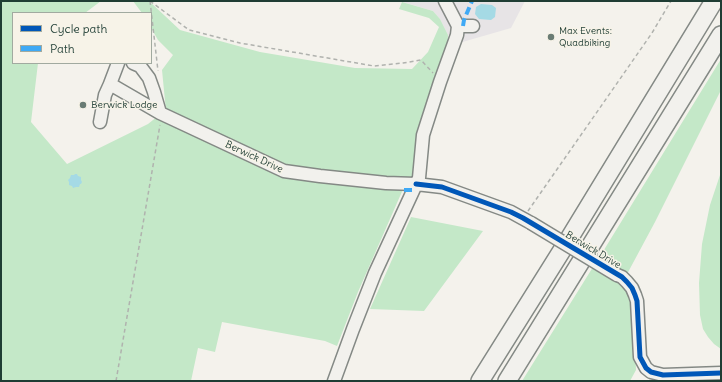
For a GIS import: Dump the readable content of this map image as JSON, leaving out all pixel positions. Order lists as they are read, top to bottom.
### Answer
{
  "streets": {
    "street": ["Berwick Drive"]
  },
  "places": ["Max Events: Quadbiking", "Berwick Lodge"],
  "legend": ["Cycle path", "Path"]
}
